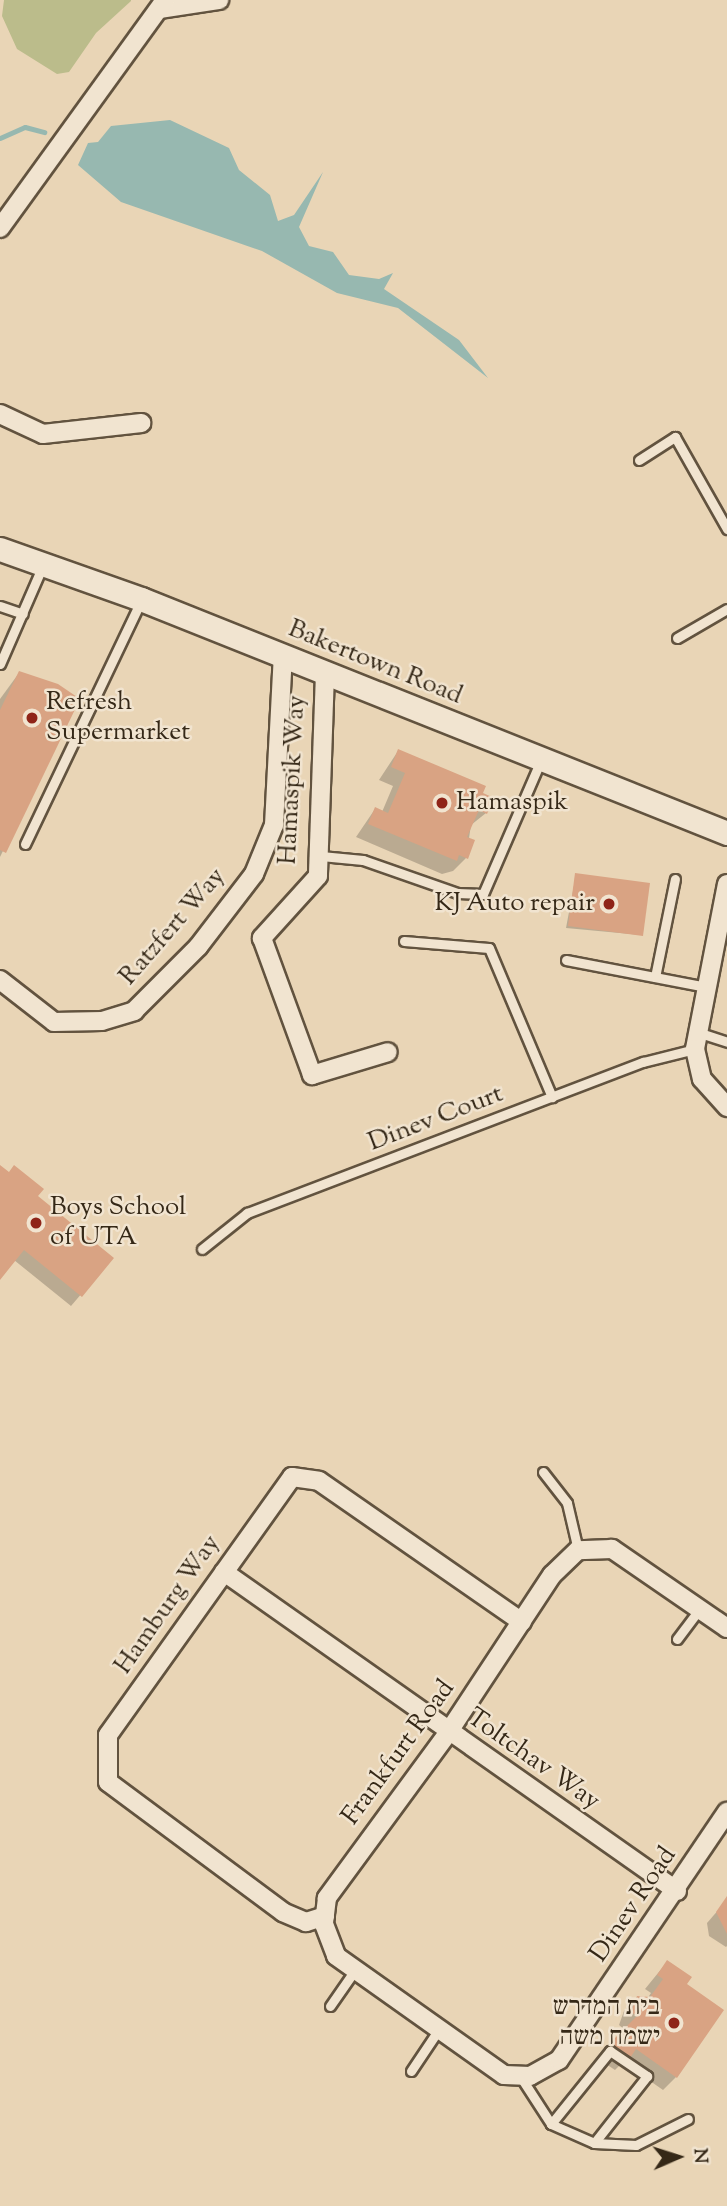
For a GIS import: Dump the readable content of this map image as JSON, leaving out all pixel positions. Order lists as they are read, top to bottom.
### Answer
{
  "streets": {
    "street": [
      "Bakertown Road",
      "Hamaspik Way",
      "Ratzfert Way",
      "Hamburg Way",
      "Frankfurt Road",
      "Toltchav Way",
      "Dinev Road"
    ],
    "lane": ["Dinev Court"]
  },
  "crossings": [
    ["Bakertown Road", "Hamaspik Way"],
    ["Bakertown Road", "Ratzfert Way"],
    ["Hamburg Way", "Frankfurt Road"],
    ["Hamburg Way", "Toltchav Way"],
    ["Frankfurt Road", "Toltchav Way"],
    ["Toltchav Way", "Dinev Road"]
  ],
  "places": [
    "Refresh Supermarket",
    "Hamaspik",
    "KJ Auto repair",
    "Boys School of UTA",
    "בית המדרש ישמח משה"
  ],
  "north": "right"
}
